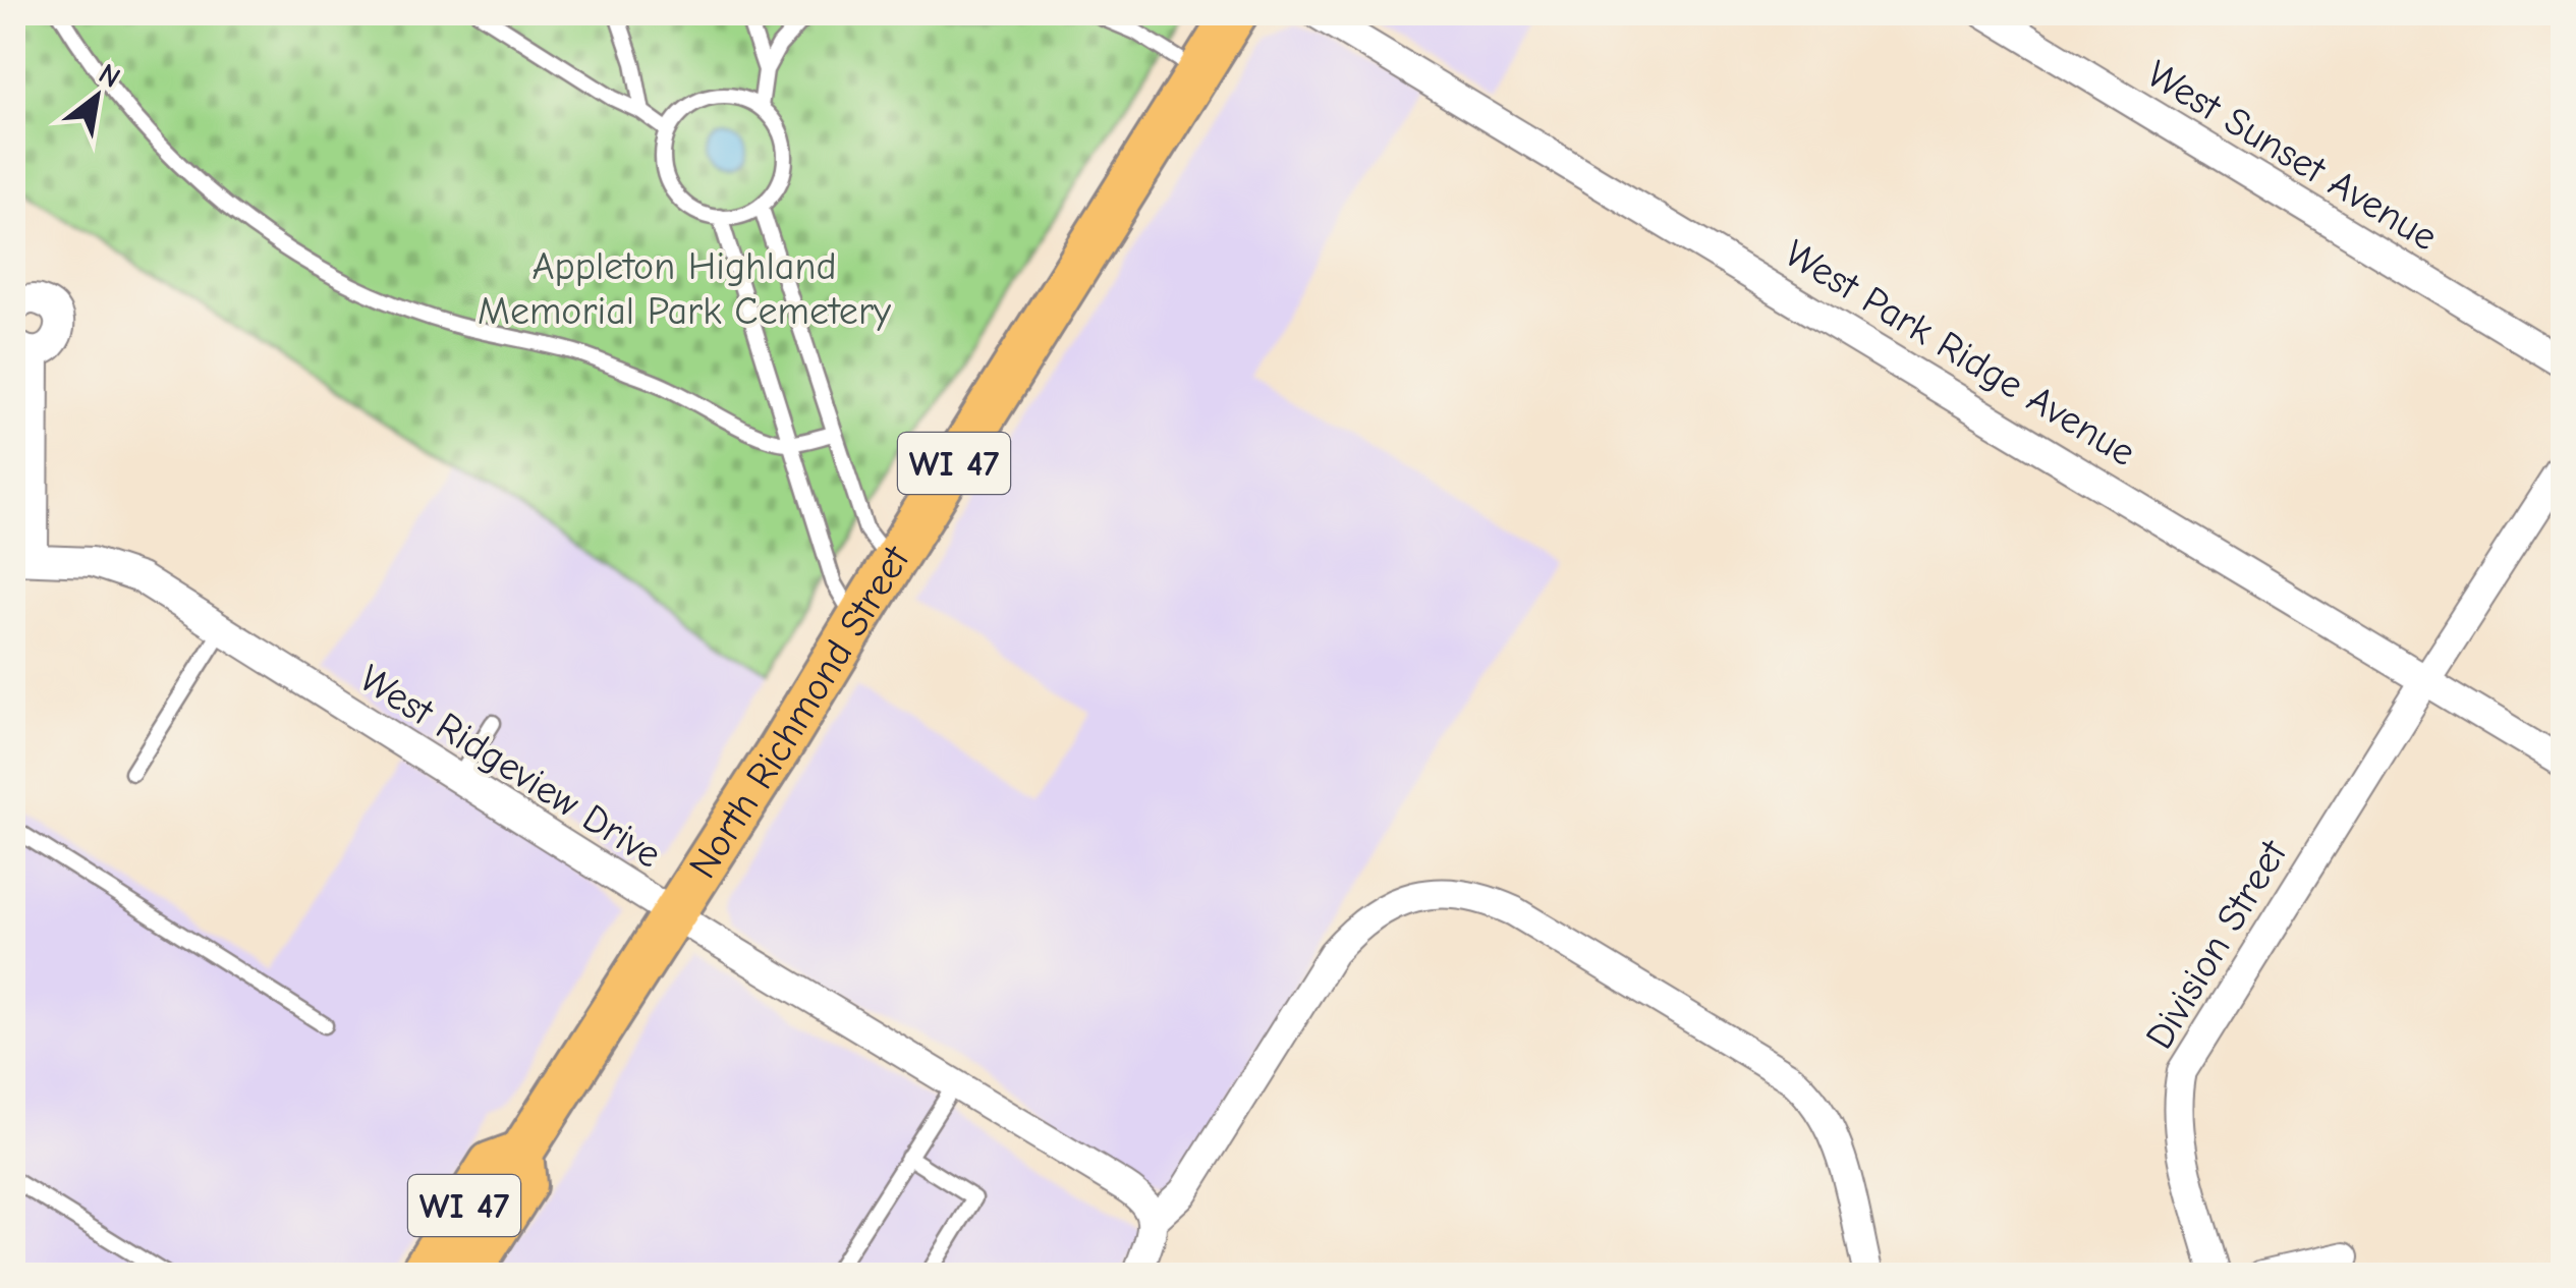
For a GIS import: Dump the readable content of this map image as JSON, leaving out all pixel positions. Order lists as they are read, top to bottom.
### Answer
{
  "streets": {
    "main road": ["WI 47", "North Richmond Street"],
    "street": [
      "West Sunset Avenue",
      "West Park Ridge Avenue",
      "West Ridgeview Drive",
      "Division Street"
    ]
  },
  "crossings": [
    ["West Park Ridge Avenue", "Division Street"],
    ["North Richmond Street", "West Ridgeview Drive"]
  ],
  "parks": ["Appleton Highland Memorial Park Cemetery"],
  "north": "top right"
}
